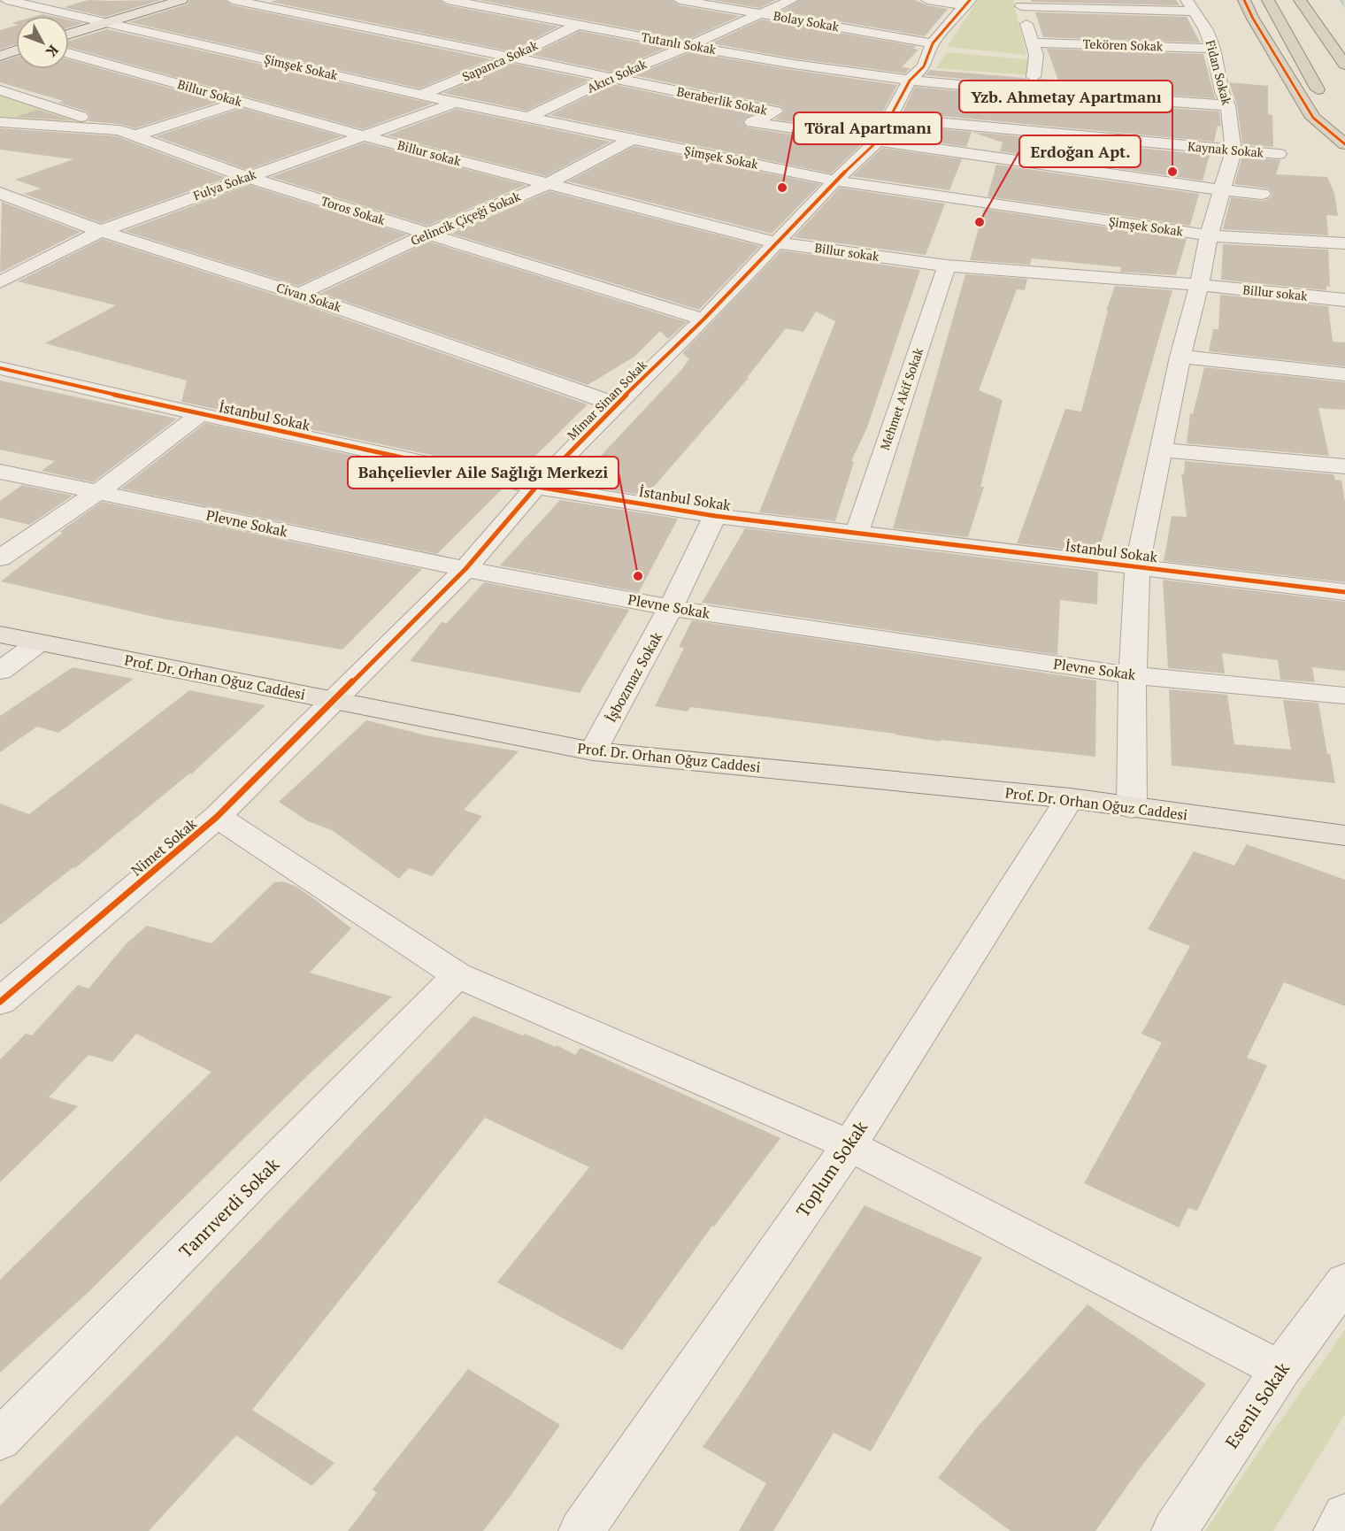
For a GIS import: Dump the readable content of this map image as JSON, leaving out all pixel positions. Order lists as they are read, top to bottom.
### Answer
{
  "streets": {
    "main road": ["Prof. Dr. Orhan Oğuz Caddesi"],
    "street": [
      "Bolay Sokak",
      "Tutanlı Sokak",
      "Tekören Sokak",
      "Sapanca Sokak",
      "Şimşek Sokak",
      "Fidan Sokak",
      "Akıcı Sokak",
      "Billur Sokak",
      "Beraberlik Sokak",
      "Kaynak Sokak",
      "Billur sokak",
      "Fulya Sokak",
      "Toros Sokak",
      "Gelincik Çiçeği Sokak",
      "Civan Sokak",
      "Mehmet Akif Sokak",
      "Mimar Sinan Sokak",
      "İstanbul Sokak",
      "Plevne Sokak",
      "İşbozmaz Sokak",
      "Nimet Sokak",
      "Toplum Sokak",
      "Tanrıverdi Sokak",
      "Esenli Sokak"
    ]
  },
  "crossings": [
    ["Bolay Sokak", "Akıcı Sokak"],
    ["Tutanlı Sokak", "Sapanca Sokak"],
    ["Tutanlı Sokak", "Fidan Sokak"],
    ["Tutanlı Sokak", "Akıcı Sokak"],
    ["Tekören Sokak", "Fidan Sokak"],
    ["Sapanca Sokak", "Şimşek Sokak"],
    ["Sapanca Sokak", "Beraberlik Sokak"],
    ["Şimşek Sokak", "Akıcı Sokak"],
    ["Şimşek Sokak", "Fulya Sokak"],
    ["Şimşek Sokak", "Gelincik Çiçeği Sokak"],
    ["Şimşek Sokak", "Mimar Sinan Sokak"],
    ["Fidan Sokak", "Kaynak Sokak"],
    ["Akıcı Sokak", "Beraberlik Sokak"],
    ["Billur Sokak", "Billur sokak"],
    ["Billur Sokak", "Fulya Sokak"],
    ["Beraberlik Sokak", "Mimar Sinan Sokak"],
    ["Billur sokak", "Fulya Sokak"],
    ["Billur sokak", "Gelincik Çiçeği Sokak"],
    ["Billur sokak", "Mehmet Akif Sokak"],
    ["Billur sokak", "Mimar Sinan Sokak"],
    ["Fulya Sokak", "Toros Sokak"],
    ["Fulya Sokak", "Civan Sokak"],
    ["Toros Sokak", "Gelincik Çiçeği Sokak"],
    ["Toros Sokak", "Mimar Sinan Sokak"],
    ["Gelincik Çiçeği Sokak", "Civan Sokak"],
    ["Civan Sokak", "Mimar Sinan Sokak"],
    ["Mehmet Akif Sokak", "İstanbul Sokak"],
    ["Mimar Sinan Sokak", "İstanbul Sokak"],
    ["Mimar Sinan Sokak", "Plevne Sokak"],
    ["Mimar Sinan Sokak", "Prof. Dr. Orhan Oğuz Caddesi"],
    ["Mimar Sinan Sokak", "Nimet Sokak"],
    ["İstanbul Sokak", "İşbozmaz Sokak"],
    ["Plevne Sokak", "İşbozmaz Sokak"],
    ["Prof. Dr. Orhan Oğuz Caddesi", "İşbozmaz Sokak"],
    ["Prof. Dr. Orhan Oğuz Caddesi", "Nimet Sokak"],
    ["Prof. Dr. Orhan Oğuz Caddesi", "Toplum Sokak"]
  ],
  "places": [
    "Yzb. Ahmetay Apartmanı",
    "Töral Apartmanı",
    "Erdoğan Apt.",
    "Bahçelievler Aile Sağlığı Merkezi"
  ],
  "north": "bottom right"
}
